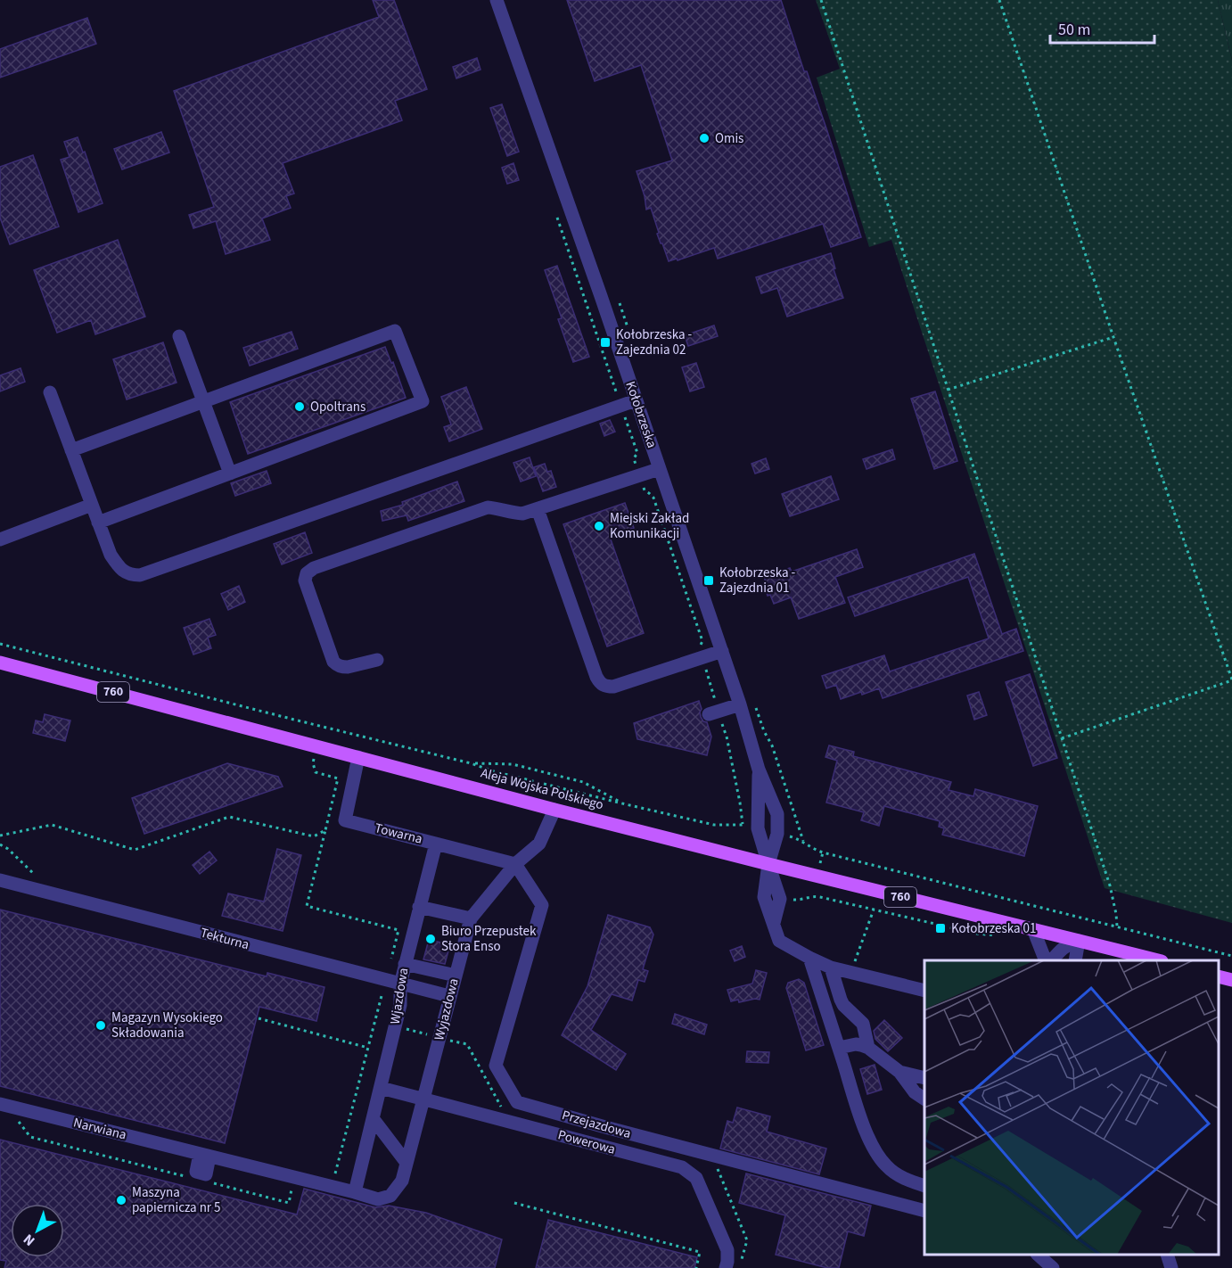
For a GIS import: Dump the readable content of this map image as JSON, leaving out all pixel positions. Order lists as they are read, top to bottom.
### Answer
{
  "streets": {
    "main road": ["760", "Aleja Wojska Polskiego"],
    "street": [
      "Kołobrzeska",
      "Towarna",
      "Tekturna",
      "Wjazdowa",
      "Wyjazdowa",
      "Przejazdowa",
      "Narwiana",
      "Powerowa"
    ]
  },
  "crossings": [
    ["Kołobrzeska", "Aleja Wojska Polskiego"],
    ["760", "Aleja Wojska Polskiego"],
    ["Aleja Wojska Polskiego", "Towarna"],
    ["Aleja Wojska Polskiego", "Wyjazdowa"],
    ["Towarna", "Wjazdowa"],
    ["Towarna", "Wyjazdowa"],
    ["Towarna", "Przejazdowa"],
    ["Tekturna", "Wjazdowa"],
    ["Tekturna", "Wyjazdowa"],
    ["Wjazdowa", "Wyjazdowa"],
    ["Wjazdowa", "Narwiana"],
    ["Wjazdowa", "Powerowa"],
    ["Wyjazdowa", "Przejazdowa"],
    ["Wyjazdowa", "Narwiana"],
    ["Wyjazdowa", "Powerowa"]
  ],
  "places": {
    "other": [
      "Omis",
      "Opoltrans",
      "Miejski Zakład Komunikacji",
      "Biuro Przepustek Stora Enso",
      "Magazyn Wysokiego Składowania",
      "Maszyna papiernicza nr 5"
    ],
    "transit": ["Kołobrzeska - Zajezdnia 02", "Kołobrzeska - Zajezdnia 01", "Kołobrzeska 01"]
  },
  "scale_bar": "50 m",
  "north": "bottom left"
}
